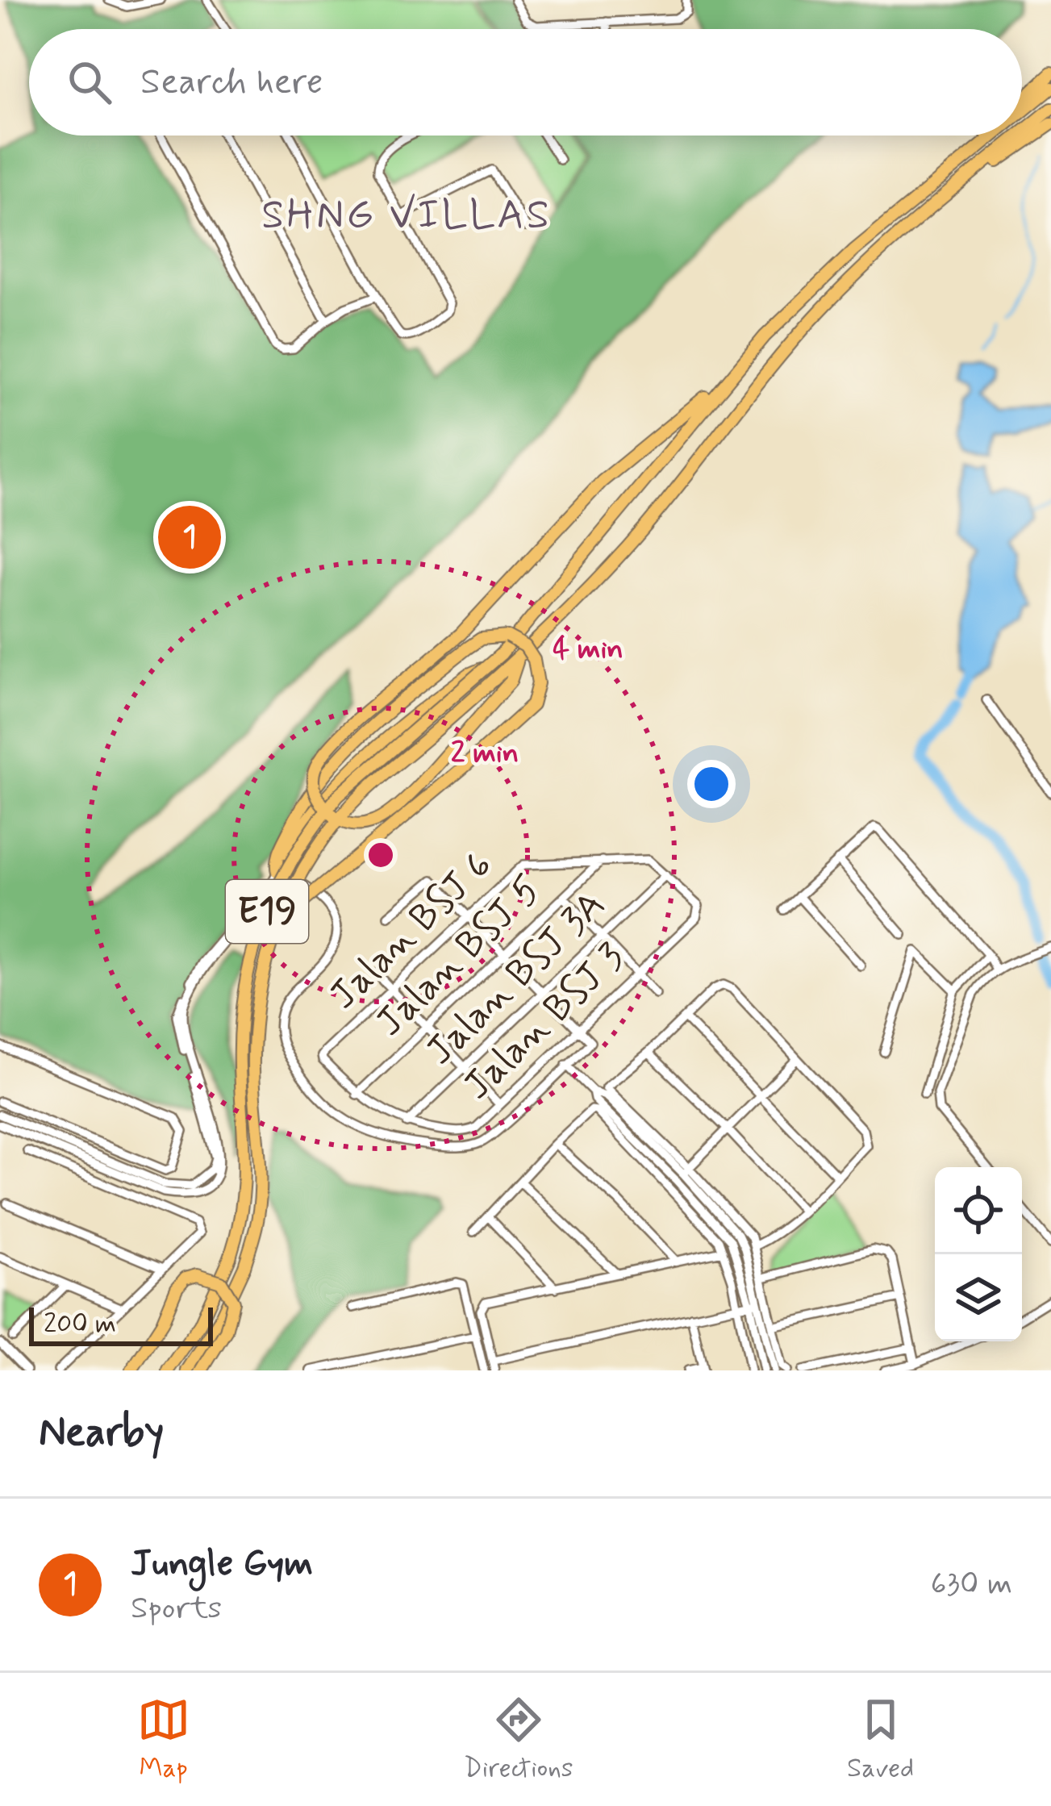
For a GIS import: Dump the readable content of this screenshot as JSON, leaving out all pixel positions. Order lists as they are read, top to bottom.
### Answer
{
  "streets": {
    "highway": ["E19"],
    "street": [
      "Jalan BSJ 6",
      "Jalan BSJ 5",
      "Jalan BSJ 3A",
      "Jalan BSJ 3"
    ]
  },
  "crossings": [
    ["Jalan BSJ 6", "Jalan BSJ 5"],
    ["Jalan BSJ 6", "Jalan BSJ 3A"],
    ["Jalan BSJ 6", "Jalan BSJ 3"],
    ["Jalan BSJ 5", "Jalan BSJ 3"],
    ["Jalan BSJ 3A", "Jalan BSJ 3"]
  ],
  "districts": ["SHNG VILLAS"],
  "scale_bar": "200 m",
  "page": {
    "search": "Search here",
    "pins": "1",
    "scale": "200 m",
    "heading": "Nearby",
    "list": [
      {
        "mark": "1",
        "name": "Jungle Gym",
        "note": "Sports",
        "value": "630 m"
      }
    ],
    "nav": ["Map", "Directions", "Saved"]
  },
  "rings": ["4 min", "2 min"]
}
